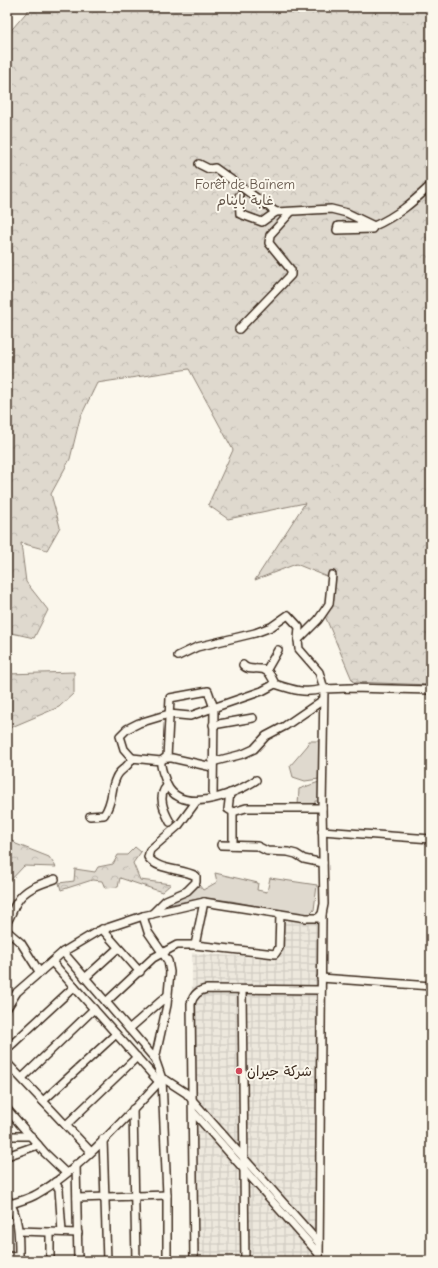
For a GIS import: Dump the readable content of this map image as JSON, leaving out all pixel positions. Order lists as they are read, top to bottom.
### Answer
{
  "parks": ["Forêt de Baïnem غابة باينام"],
  "places": ["شركة جيران"]
}
